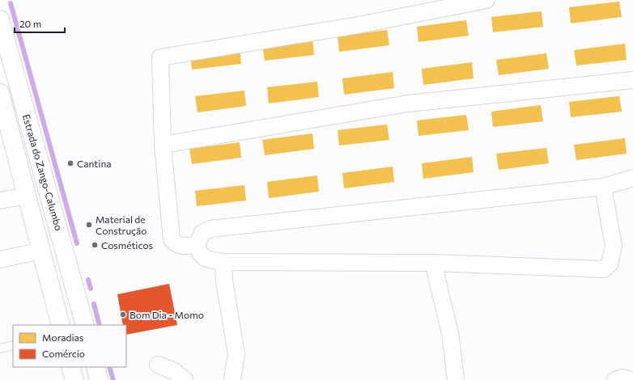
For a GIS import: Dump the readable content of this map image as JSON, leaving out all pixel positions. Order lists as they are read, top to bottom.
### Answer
{
  "streets": {
    "main road": ["Estrada do Zango-Calumbo"]
  },
  "places": [
    "Cantina",
    "Material de Construção",
    "Cosméticos",
    "Bom Dia - Momo"
  ],
  "legend": ["Moradias", "Comércio"],
  "scale_bar": "20 m"
}
